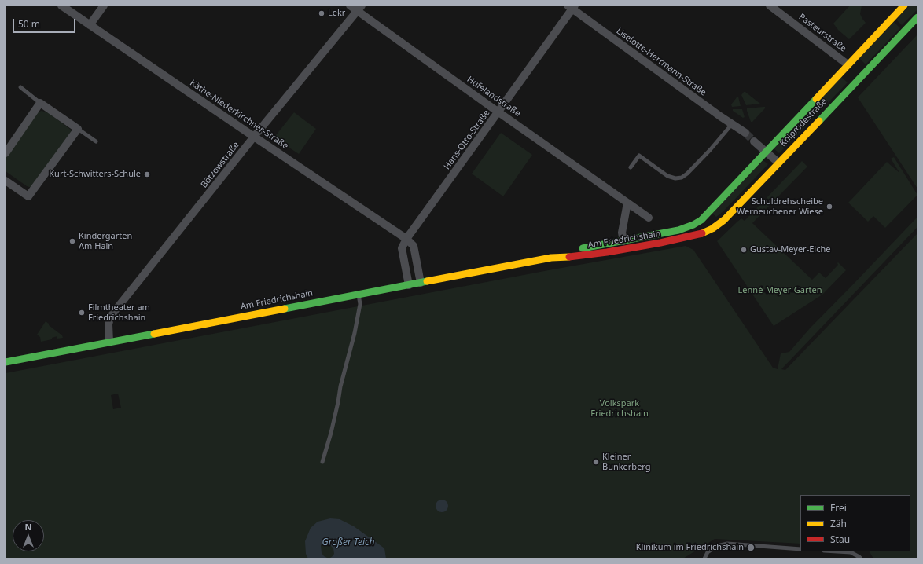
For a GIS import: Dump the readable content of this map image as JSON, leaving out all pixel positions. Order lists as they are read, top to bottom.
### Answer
{
  "streets": {
    "street": [
      "Pasteurstraße",
      "Liselotte-Herrmann-Straße",
      "Hufelandstraße",
      "Käthe-Niederkirchner-Straße",
      "Kniprodestraße",
      "Hans-Otto-Straße",
      "Bötzowstraße",
      "Am Friedrichshain"
    ]
  },
  "crossings": [
    ["Pasteurstraße", "Kniprodestraße"],
    ["Liselotte-Herrmann-Straße", "Hans-Otto-Straße"],
    ["Hufelandstraße", "Hans-Otto-Straße"],
    ["Hufelandstraße", "Bötzowstraße"],
    ["Käthe-Niederkirchner-Straße", "Hans-Otto-Straße"],
    ["Käthe-Niederkirchner-Straße", "Bötzowstraße"],
    ["Käthe-Niederkirchner-Straße", "Am Friedrichshain"],
    ["Kniprodestraße", "Am Friedrichshain"],
    ["Bötzowstraße", "Am Friedrichshain"]
  ],
  "water": ["Großer Teich"],
  "parks": ["Lenné-Meyer-Garten", "Volkspark Friedrichshain"],
  "places": [
    "Lekr",
    "Kurt-Schwitters-Schule",
    "Schuldrehscheibe Werneuchener Wiese",
    "Kindergarten Am Hain",
    "Gustav-Meyer-Eiche",
    "Filmtheater am Friedrichshain",
    "Kleiner Bunkerberg",
    "Klinikum im Friedrichshain"
  ],
  "legend": ["Frei", "Zäh", "Stau"],
  "scale_bar": "50 m",
  "north": "top"
}
